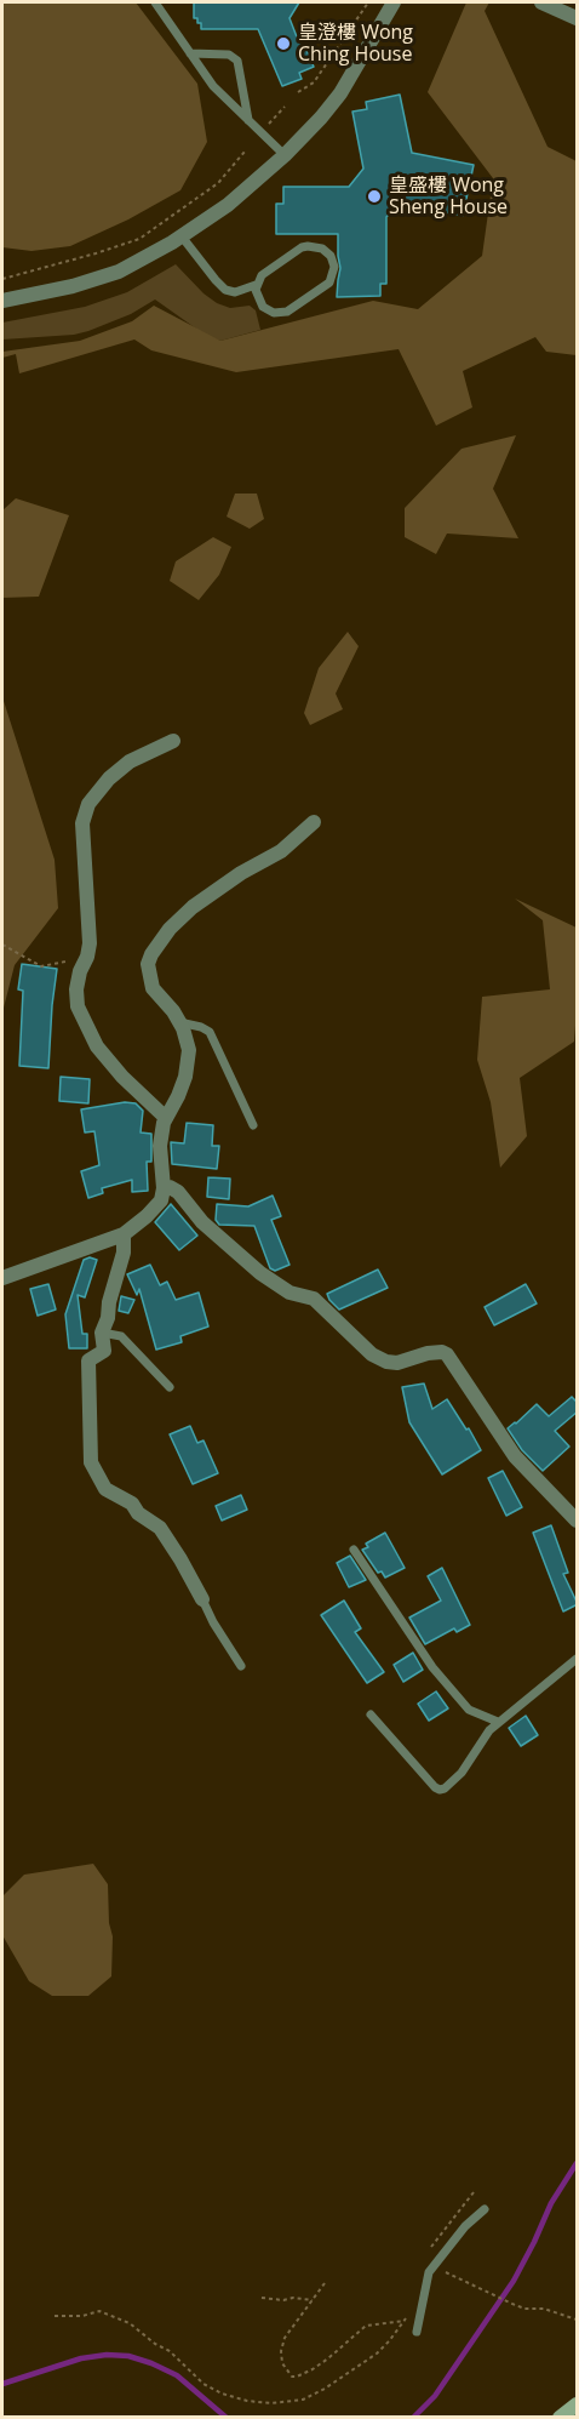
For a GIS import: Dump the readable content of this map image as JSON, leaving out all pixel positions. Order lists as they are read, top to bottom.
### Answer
{
  "places": ["皇澄樓 Wong Ching House", "皇盛樓 Wong Sheng House"]
}
